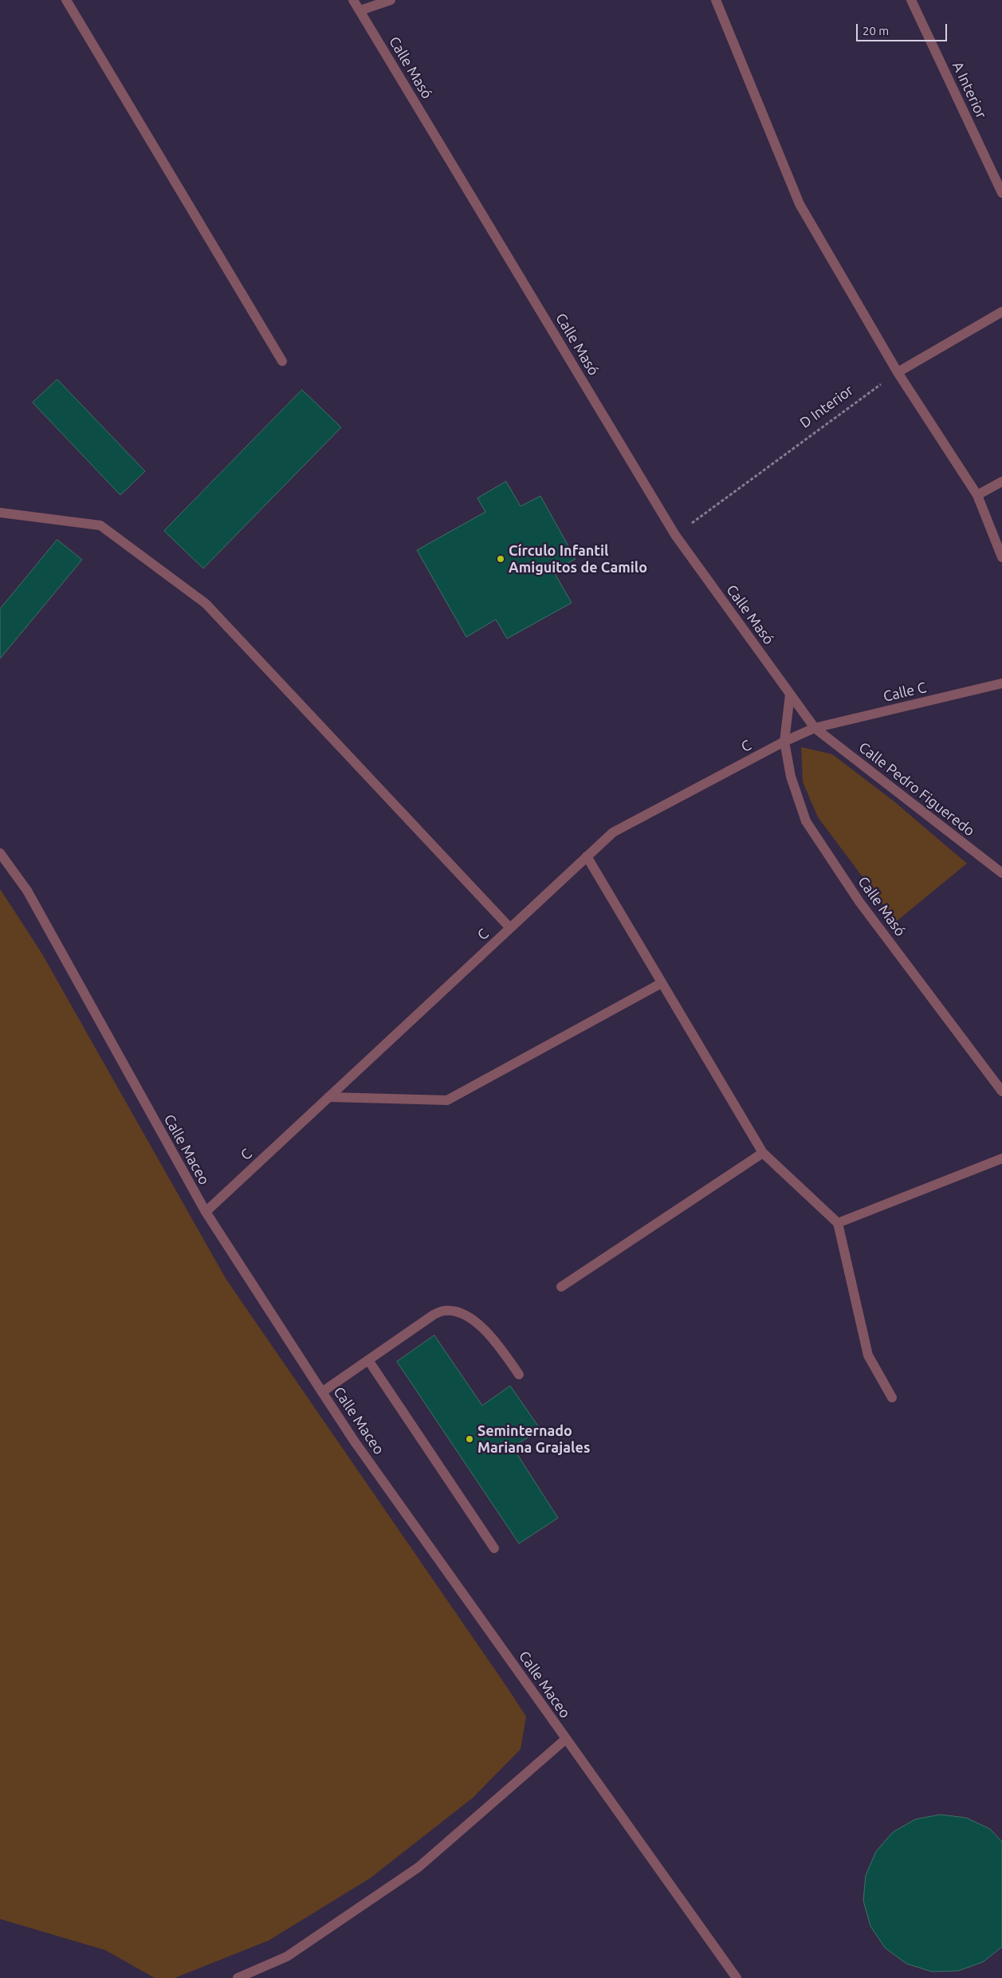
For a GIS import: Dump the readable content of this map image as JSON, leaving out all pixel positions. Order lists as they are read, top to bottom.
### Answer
{
  "streets": {
    "street": [
      "Calle Masó",
      "A Interior",
      "Calle C",
      "C",
      "Calle Pedro Figueredo",
      "Calle Maceo"
    ],
    "path": ["D Interior"]
  },
  "crossings": [
    ["Calle Masó", "D Interior"],
    ["Calle Masó", "Calle C"],
    ["Calle Masó", "C"],
    ["Calle Masó", "Calle Pedro Figueredo"],
    ["Calle C", "C"],
    ["Calle C", "Calle Pedro Figueredo"],
    ["C", "Calle Pedro Figueredo"],
    ["C", "Calle Maceo"]
  ],
  "places": ["Círculo Infantil Amiguitos de Camilo", "Seminternado Mariana Grajales"],
  "scale_bar": "20 m"
}
